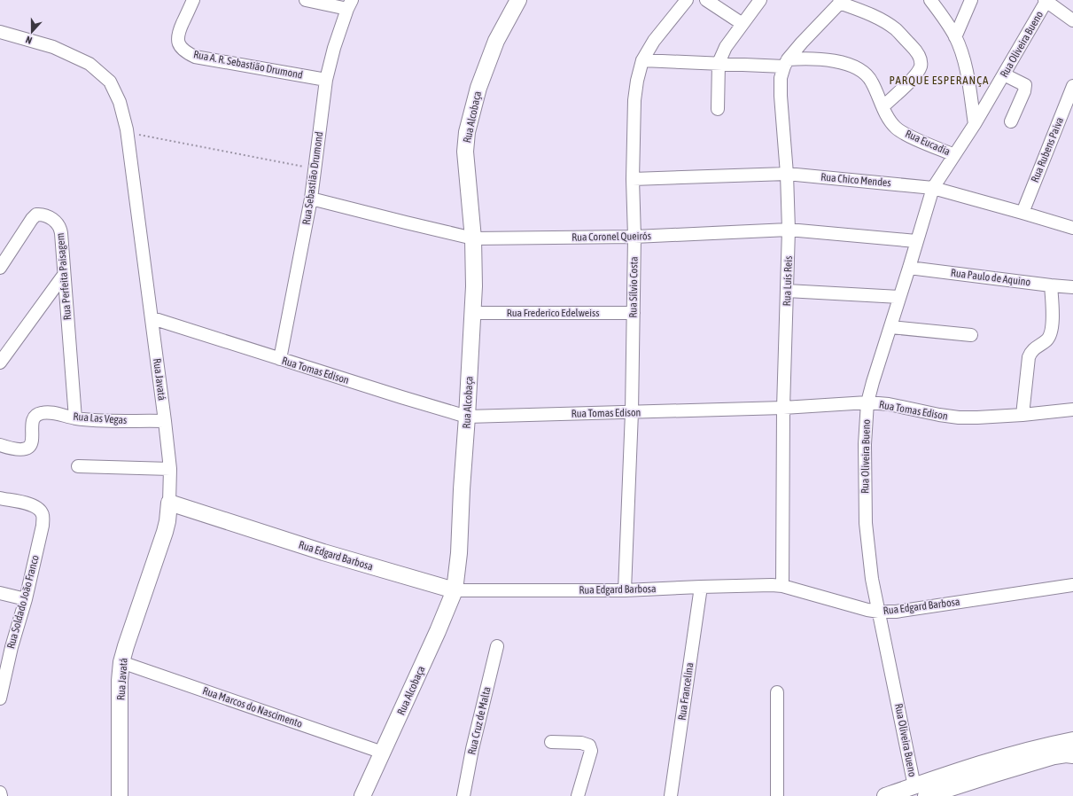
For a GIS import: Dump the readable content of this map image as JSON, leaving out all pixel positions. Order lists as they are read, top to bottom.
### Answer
{
  "streets": {
    "main road": ["Rua Alcobaça", "Rua Javatá", "Rua Edgard Barbosa"],
    "street": [
      "Rua Oliveira Bueno",
      "Rua A. R. Sebastião Drumond",
      "Rua Eucadia",
      "Rua Rubens Paiva",
      "Rua Sebastião Drumond",
      "Rua Chico Mendes",
      "Rua Coronel Queirós",
      "Rua Perfeita Paisagem",
      "Rua Paulo de Aquino",
      "Rua Luís Reis",
      "Rua Sílvio Costa",
      "Rua Frederico Edelweiss",
      "Rua Tomas Edison",
      "Rua Las Vegas",
      "Rua Soldado João Franco",
      "Rua Francelina",
      "Rua Marcos do Nascimento",
      "Rua Cruz de Malta"
    ]
  },
  "crossings": [
    ["Rua Oliveira Bueno", "Rua Eucadia"],
    ["Rua Oliveira Bueno", "Rua Chico Mendes"],
    ["Rua Oliveira Bueno", "Rua Coronel Queirós"],
    ["Rua Oliveira Bueno", "Rua Paulo de Aquino"],
    ["Rua Oliveira Bueno", "Rua Tomas Edison"],
    ["Rua Oliveira Bueno", "Rua Edgard Barbosa"],
    ["Rua A. R. Sebastião Drumond", "Rua Sebastião Drumond"],
    ["Rua Alcobaça", "Rua Coronel Queirós"],
    ["Rua Alcobaça", "Rua Frederico Edelweiss"],
    ["Rua Alcobaça", "Rua Tomas Edison"],
    ["Rua Alcobaça", "Rua Edgard Barbosa"],
    ["Rua Alcobaça", "Rua Marcos do Nascimento"],
    ["Rua Eucadia", "Rua Luís Reis"],
    ["Rua Eucadia", "Rua Sílvio Costa"],
    ["Rua Rubens Paiva", "Rua Chico Mendes"],
    ["Rua Sebastião Drumond", "Rua Coronel Queirós"],
    ["Rua Sebastião Drumond", "Rua Tomas Edison"],
    ["Rua Chico Mendes", "Rua Luís Reis"],
    ["Rua Chico Mendes", "Rua Sílvio Costa"],
    ["Rua Coronel Queirós", "Rua Luís Reis"],
    ["Rua Coronel Queirós", "Rua Sílvio Costa"],
    ["Rua Perfeita Paisagem", "Rua Las Vegas"],
    ["Rua Luís Reis", "Rua Tomas Edison"],
    ["Rua Luís Reis", "Rua Edgard Barbosa"],
    ["Rua Sílvio Costa", "Rua Frederico Edelweiss"],
    ["Rua Sílvio Costa", "Rua Tomas Edison"],
    ["Rua Sílvio Costa", "Rua Edgard Barbosa"],
    ["Rua Tomas Edison", "Rua Javatá"],
    ["Rua Javatá", "Rua Las Vegas"],
    ["Rua Javatá", "Rua Edgard Barbosa"],
    ["Rua Javatá", "Rua Marcos do Nascimento"],
    ["Rua Edgard Barbosa", "Rua Francelina"]
  ],
  "districts": ["PARQUE ESPERANÇA"],
  "north": "bottom"
}
